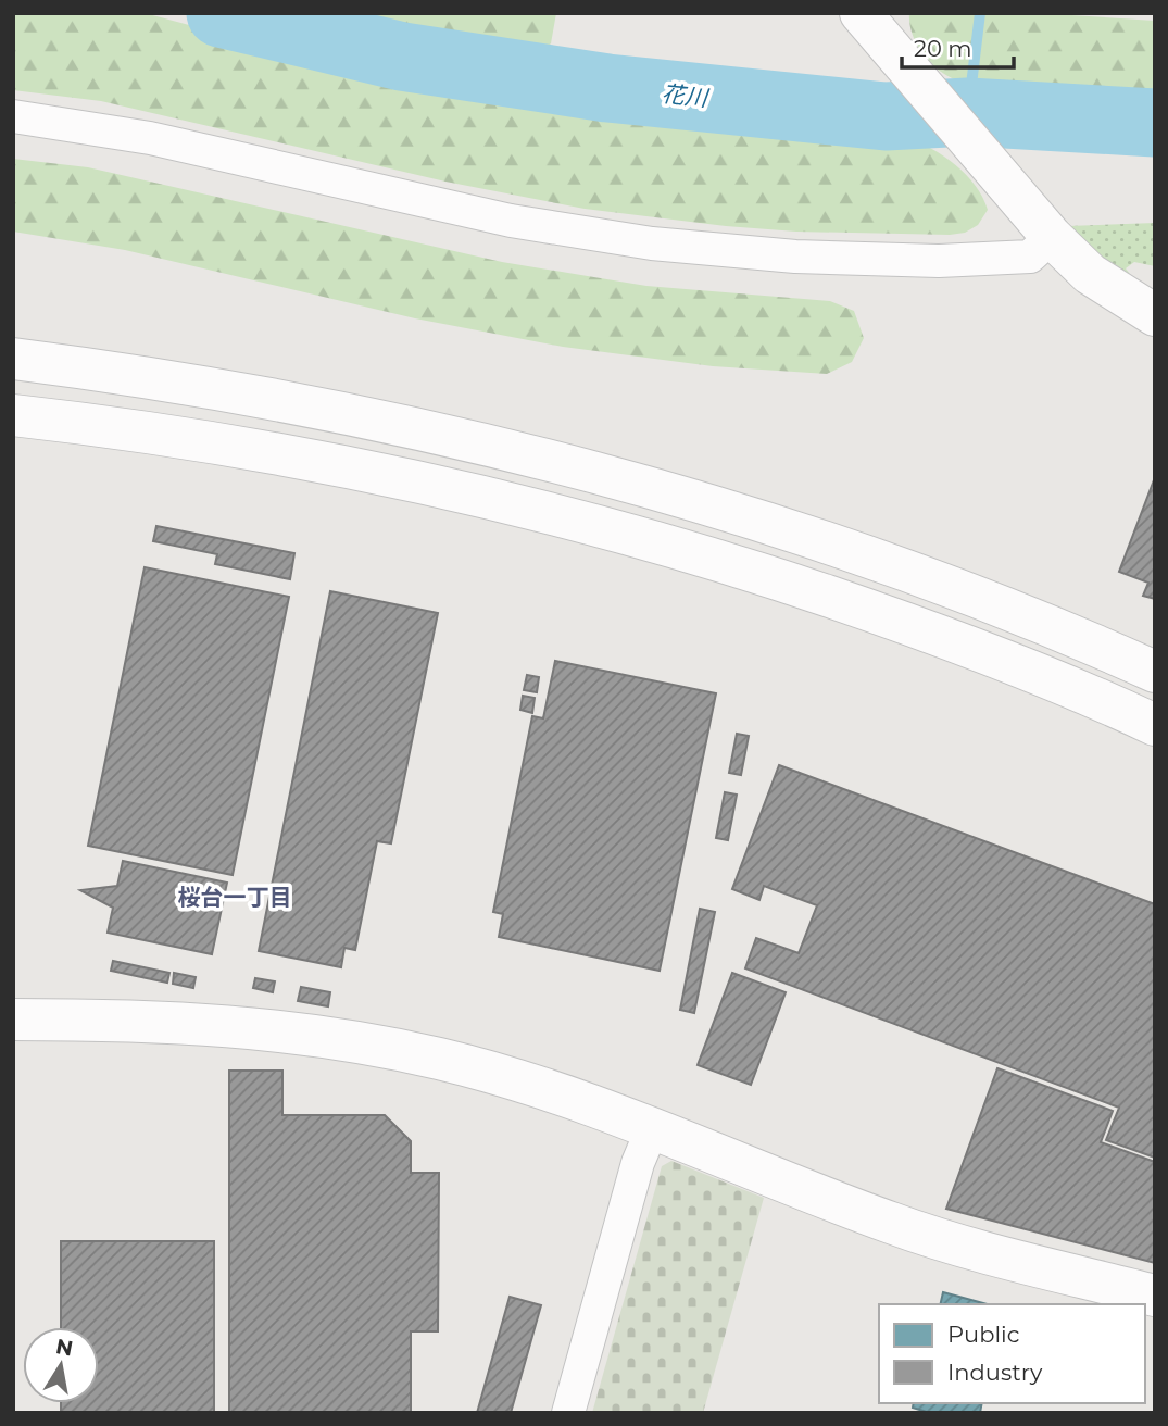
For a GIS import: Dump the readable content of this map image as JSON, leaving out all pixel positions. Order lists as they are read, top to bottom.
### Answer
{
  "districts": ["桜台一丁目"],
  "water": ["花川"],
  "legend": ["Public", "Industry"],
  "scale_bar": "20 m",
  "north": "top"
}
